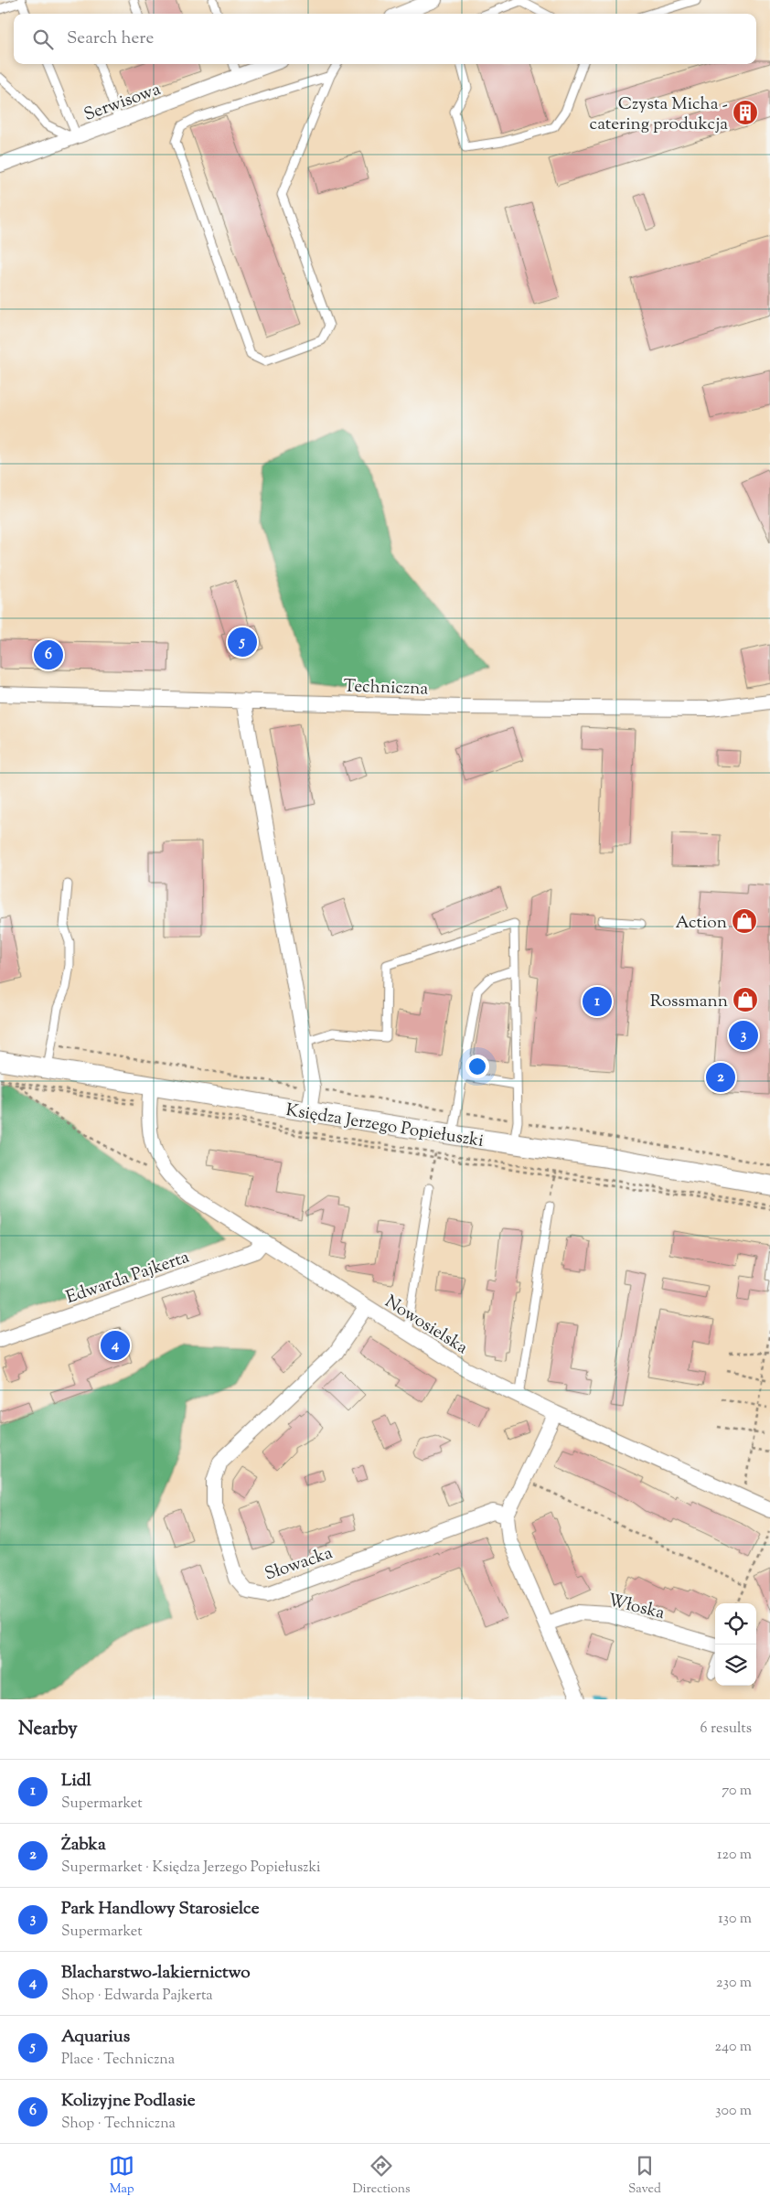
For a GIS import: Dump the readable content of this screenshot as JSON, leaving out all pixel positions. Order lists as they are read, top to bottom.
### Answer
{
  "streets": {
    "street": [
      "Serwisowa",
      "Techniczna",
      "Księdza Jerzego Popiełuszki",
      "Edwarda Pajkerta",
      "Nowosielska",
      "Słowacka",
      "Włoska"
    ]
  },
  "crossings": [
    ["Księdza Jerzego Popiełuszki", "Nowosielska"],
    ["Edwarda Pajkerta", "Nowosielska"],
    ["Nowosielska", "Słowacka"]
  ],
  "places": {
    "building": ["Czysta Micha - catering produkcja"],
    "shop": ["Action", "Rossmann"]
  },
  "page": {
    "search": "Search here",
    "pins": [
      "5",
      "6",
      "1",
      "3",
      "2",
      "4"
    ],
    "heading": ["Nearby", "6 results"],
    "list": [
      {
        "mark": "1",
        "name": "Lidl",
        "note": "Supermarket",
        "value": "70 m"
      },
      {
        "mark": "2",
        "name": "Żabka",
        "note": "Supermarket · Księdza Jerzego Popiełuszki",
        "value": "120 m"
      },
      {
        "mark": "3",
        "name": "Park Handlowy Starosielce",
        "note": "Supermarket",
        "value": "130 m"
      },
      {
        "mark": "4",
        "name": "Blacharstwo-lakiernictwo",
        "note": "Shop · Edwarda Pajkerta",
        "value": "230 m"
      },
      {
        "mark": "5",
        "name": "Aquarius",
        "note": "Place · Techniczna",
        "value": "240 m"
      },
      {
        "mark": "6",
        "name": "Kolizyjne Podlasie",
        "note": "Shop · Techniczna",
        "value": "300 m"
      }
    ],
    "nav": ["Map", "Directions", "Saved"]
  }
}
